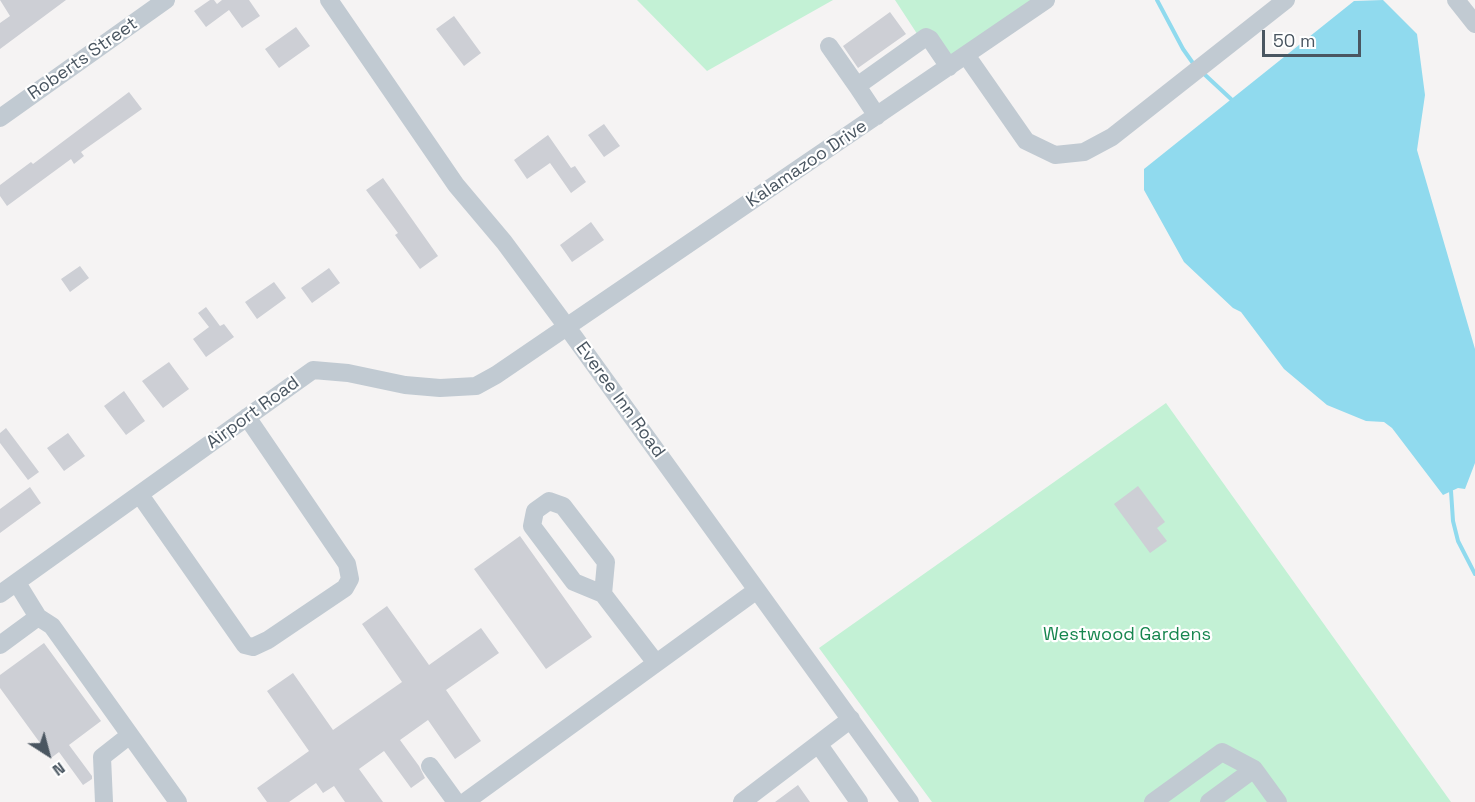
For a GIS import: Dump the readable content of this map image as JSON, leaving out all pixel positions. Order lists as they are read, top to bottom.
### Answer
{
  "streets": {
    "street": [
      "Roberts Street",
      "Kalamazoo Drive",
      "Everee Inn Road",
      "Airport Road"
    ]
  },
  "crossings": [
    ["Kalamazoo Drive", "Everee Inn Road"],
    ["Kalamazoo Drive", "Airport Road"],
    ["Everee Inn Road", "Airport Road"]
  ],
  "parks": ["Westwood Gardens"],
  "scale_bar": "50 m",
  "north": "bottom right"
}
